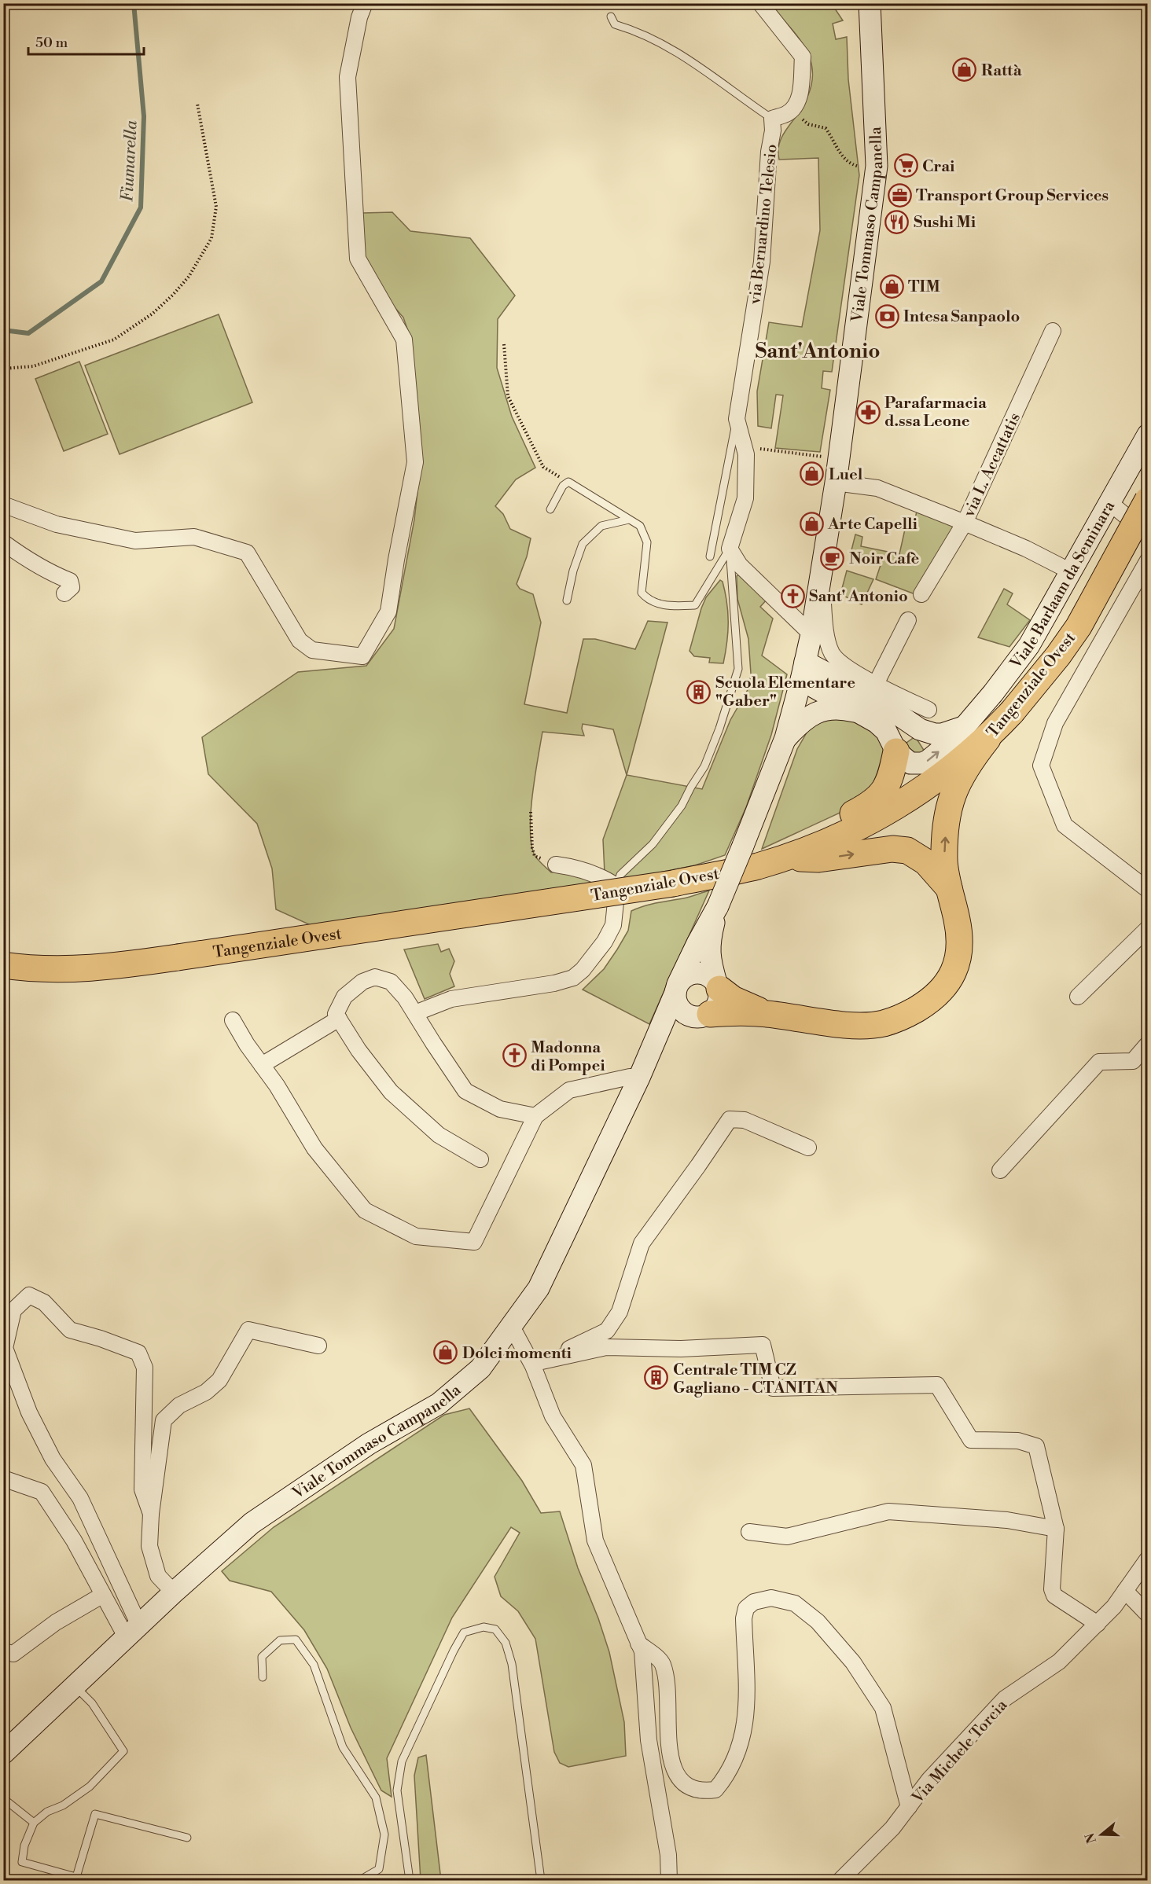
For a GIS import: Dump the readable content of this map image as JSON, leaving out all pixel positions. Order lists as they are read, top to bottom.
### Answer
{
  "streets": {
    "highway": ["Tangenziale Ovest"],
    "street": [
      "via Bernardino Telesio",
      "Viale Tommaso Campanella",
      "via L. Accattatis",
      "Viale Barlaam da Seminara",
      "Via Michele Torcia"
    ]
  },
  "districts": ["Sant'Antonio"],
  "water": ["Fiumarella"],
  "places": {
    "shop": [
      "Rattà",
      "TIM",
      "Luel",
      "Arte Capelli",
      "Dolci momenti"
    ],
    "supermarket": ["Crai"],
    "office": ["Transport Group Services"],
    "restaurant": ["Sushi Mi"],
    "bank": ["Intesa Sanpaolo"],
    "pharmacy": ["Parafarmacia d.ssa Leone"],
    "cafe": ["Noir Cafè"],
    "church": ["Sant' Antonio", "Madonna di Pompei"],
    "building": ["Scuola Elementare \"Gaber\"", "Centrale TIM CZ Gagliano - CTANITAN"]
  },
  "scale_bar": "50 m",
  "north": "left"
}
